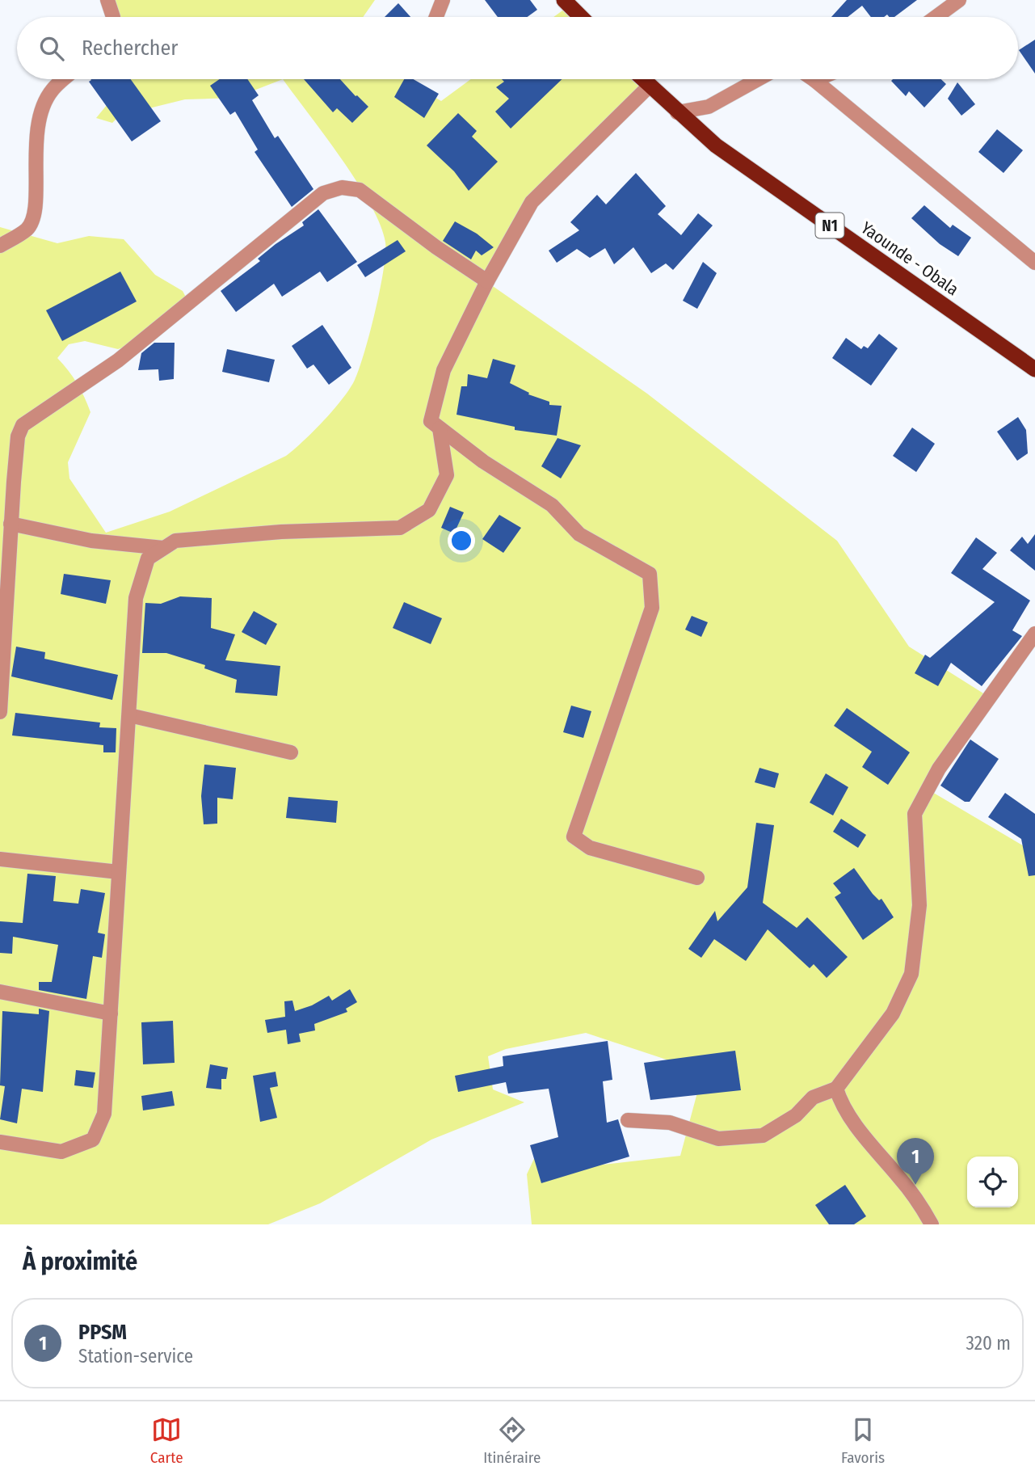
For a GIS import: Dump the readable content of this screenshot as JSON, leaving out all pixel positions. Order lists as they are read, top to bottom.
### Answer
{
  "streets": {
    "highway": ["N1", "Yaounde - Obala"]
  },
  "page": {
    "search": "Rechercher",
    "pins": "1",
    "heading": "À proximité",
    "list": [
      {
        "mark": "1",
        "name": "PPSM",
        "note": "Station-service",
        "value": "320 m"
      }
    ],
    "nav": ["Carte", "Itinéraire", "Favoris"]
  }
}
